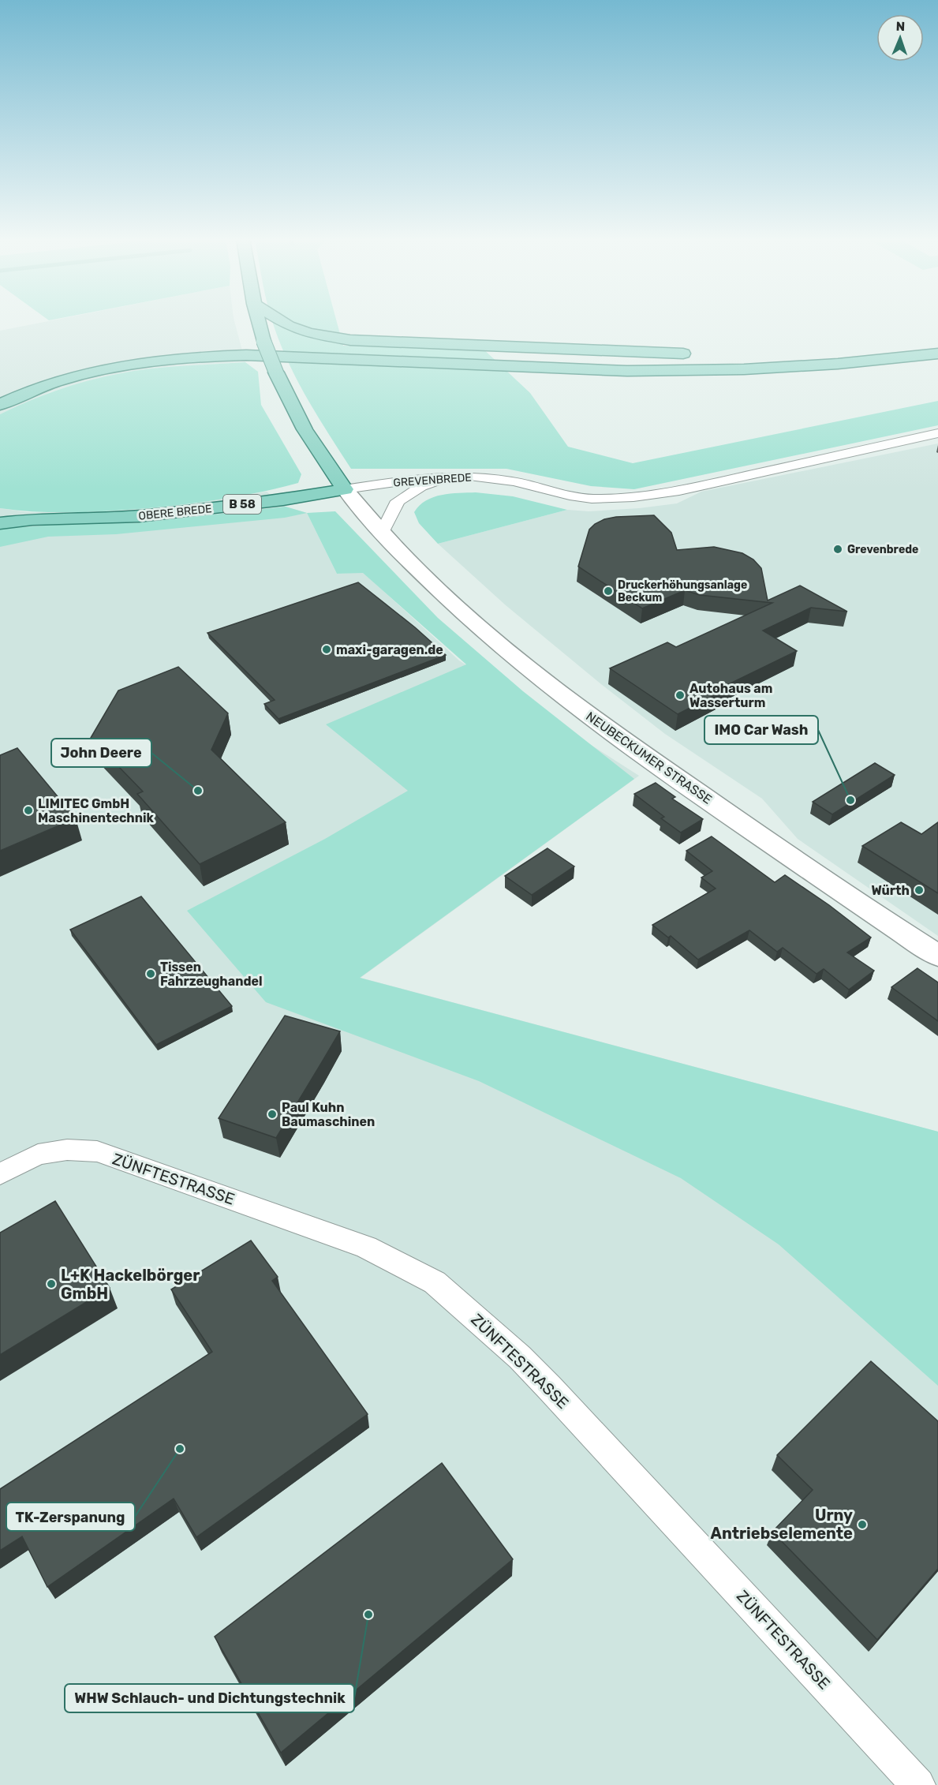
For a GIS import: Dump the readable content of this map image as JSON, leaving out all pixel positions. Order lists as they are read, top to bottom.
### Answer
{
  "streets": {
    "main road": ["B 58", "OBERE BREDE", "NEUBECKUMER STRASSE"],
    "street": ["GREVENBREDE", "ZÜNFTESTRASSE"]
  },
  "crossings": [
    ["GREVENBREDE", "OBERE BREDE"],
    ["GREVENBREDE", "NEUBECKUMER STRASSE"],
    ["OBERE BREDE", "NEUBECKUMER STRASSE"]
  ],
  "places": [
    "Grevenbrede",
    "Druckerhöhungsanlage Beckum",
    "maxi-garagen.de",
    "Autohaus am Wasserturm",
    "John Deere",
    "IMO Car Wash",
    "LIMITEC GmbH Maschinentechnik",
    "Würth",
    "Tissen Fahrzeughandel",
    "Paul Kuhn Baumaschinen",
    "L+K Hackelbörger GmbH",
    "TK-Zerspanung",
    "Urny Antriebselemente",
    "WHW Schlauch- und Dichtungstechnik"
  ],
  "north": "top"
}
